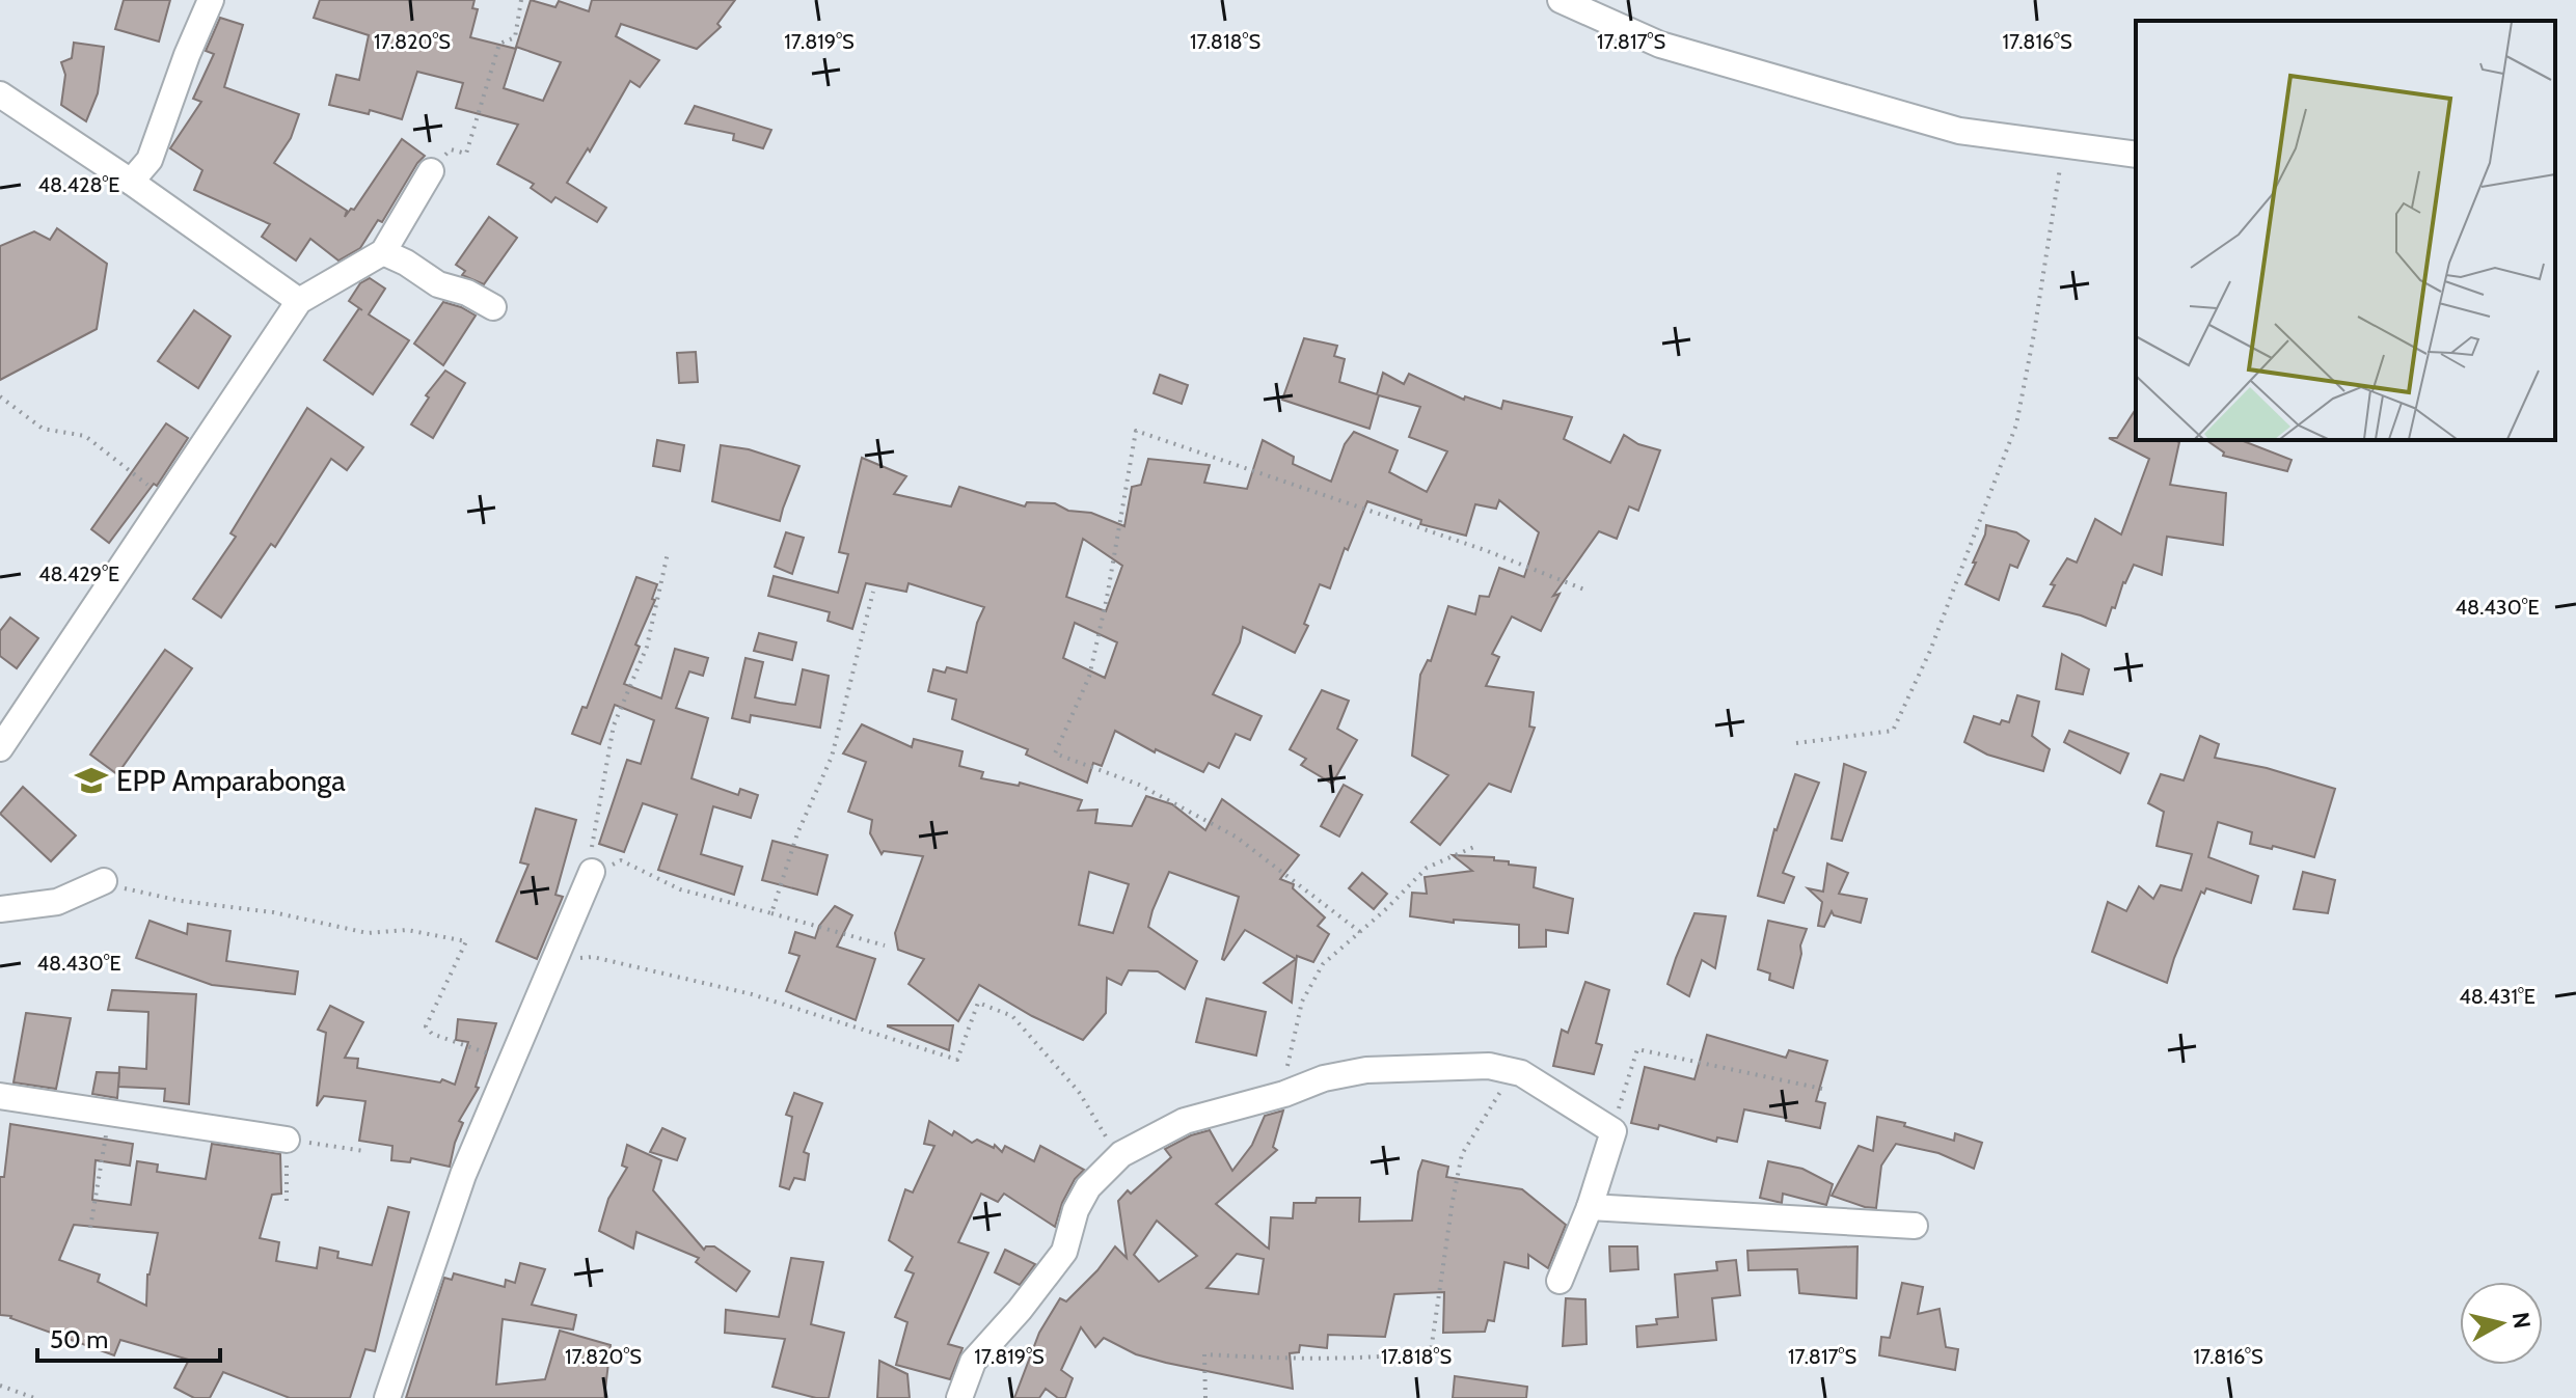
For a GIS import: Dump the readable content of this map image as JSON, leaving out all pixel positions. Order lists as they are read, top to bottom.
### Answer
{
  "places": {
    "school or university": ["EPP Amparabonga"]
  },
  "scale_bar": "50 m",
  "north": "right",
  "coordinates": [
    "17.820°S",
    "17.819°S",
    "17.818°S",
    "17.817°S",
    "17.816°S",
    "48.428°E",
    "48.429°E",
    "48.430°E",
    "48.431°E"
  ]
}
